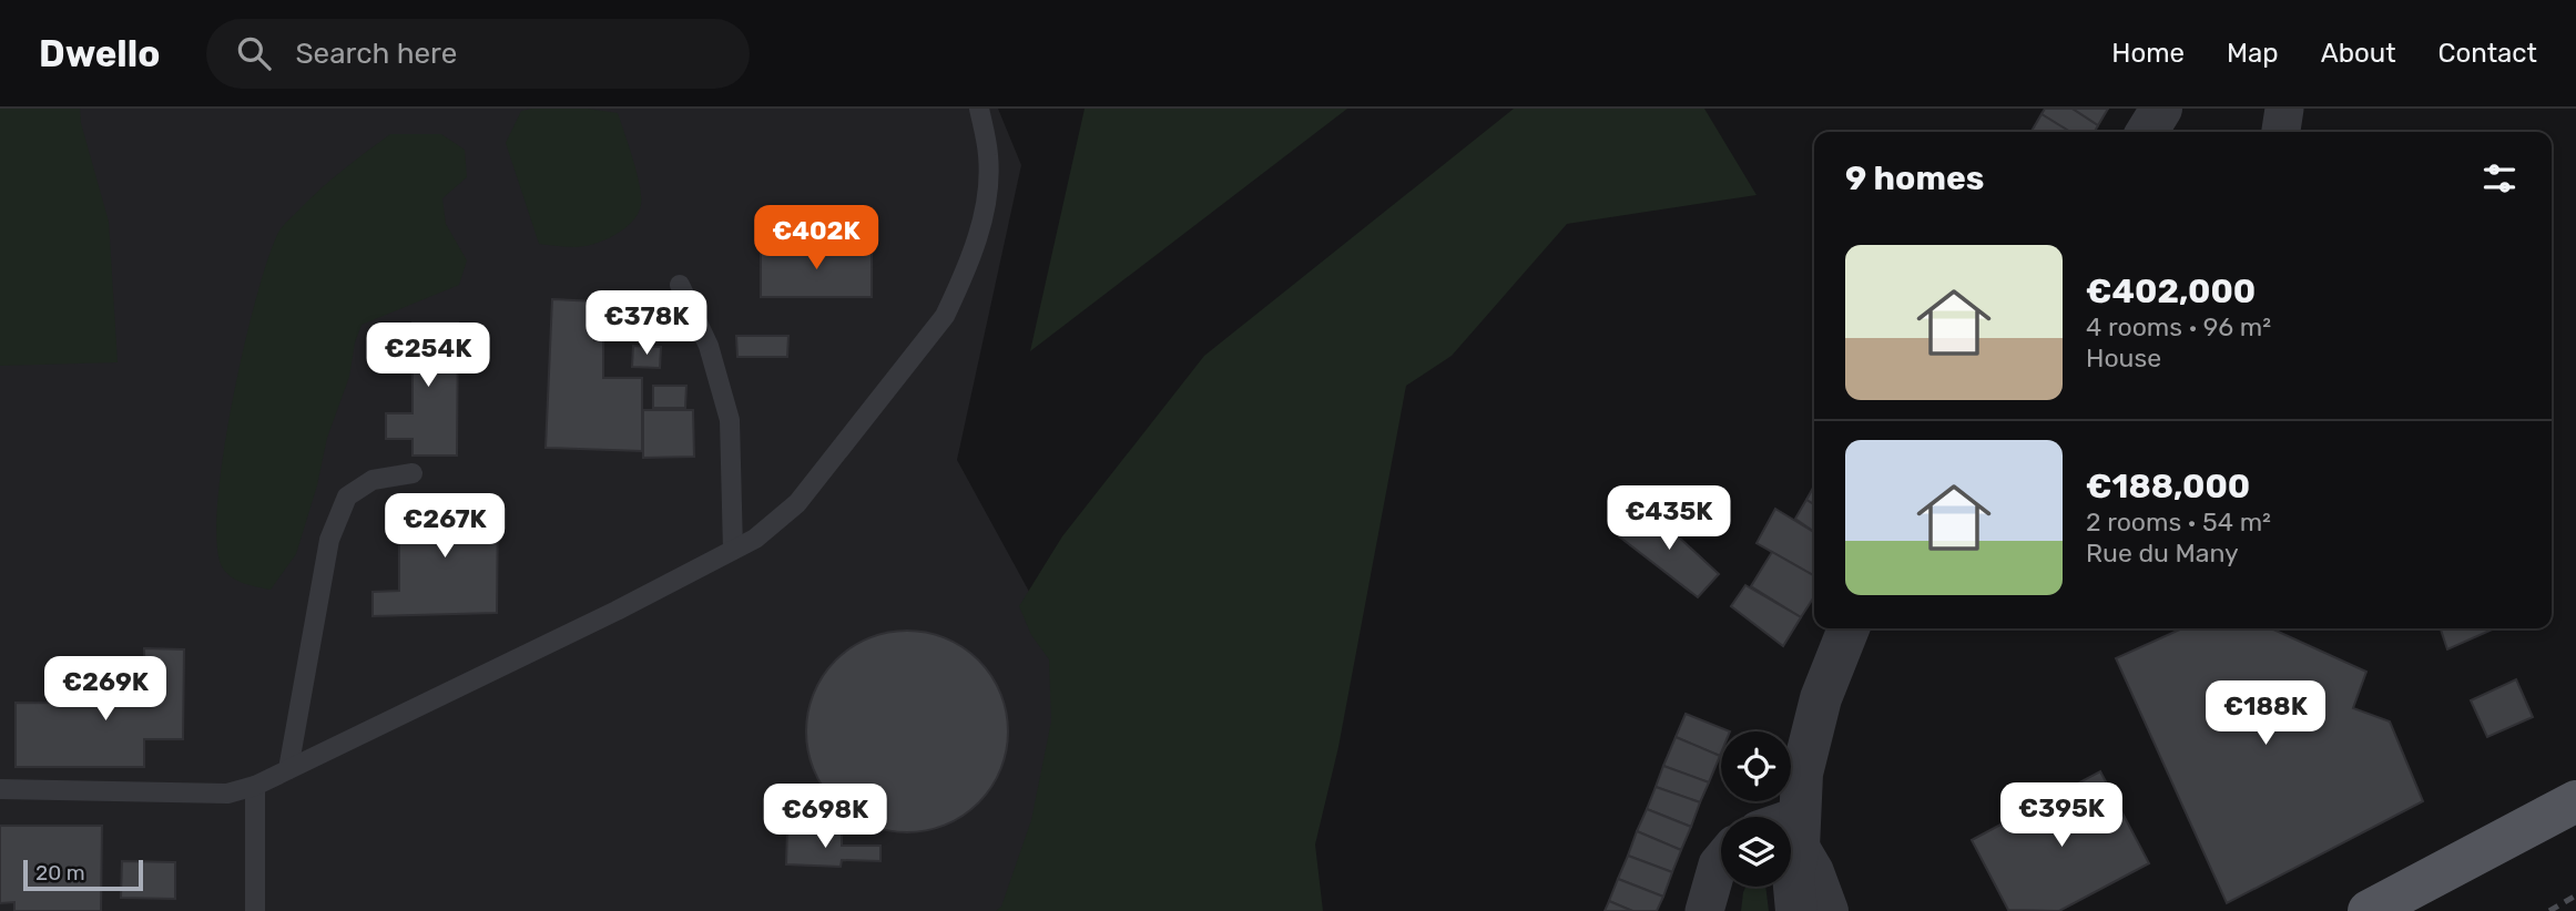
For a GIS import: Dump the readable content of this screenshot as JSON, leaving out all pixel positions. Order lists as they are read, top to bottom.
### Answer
{
  "scale_bar": "20 m",
  "page": {
    "header": "Dwello",
    "search": "Search here",
    "nav": [
      "Home",
      "Map",
      "About",
      "Contact"
    ],
    "heading": "9 homes",
    "price": [
      "€402K",
      "€378K",
      "€254K",
      "€435K",
      "€267K",
      "€269K",
      "€188K",
      "€395K",
      "€698K"
    ],
    "list": [
      {
        "name": "€402,000",
        "note": "4 rooms · 96 m² · House"
      },
      {
        "name": "€188,000",
        "note": "2 rooms · 54 m² · Rue du Many"
      }
    ],
    "scale": "20 m"
  }
}
